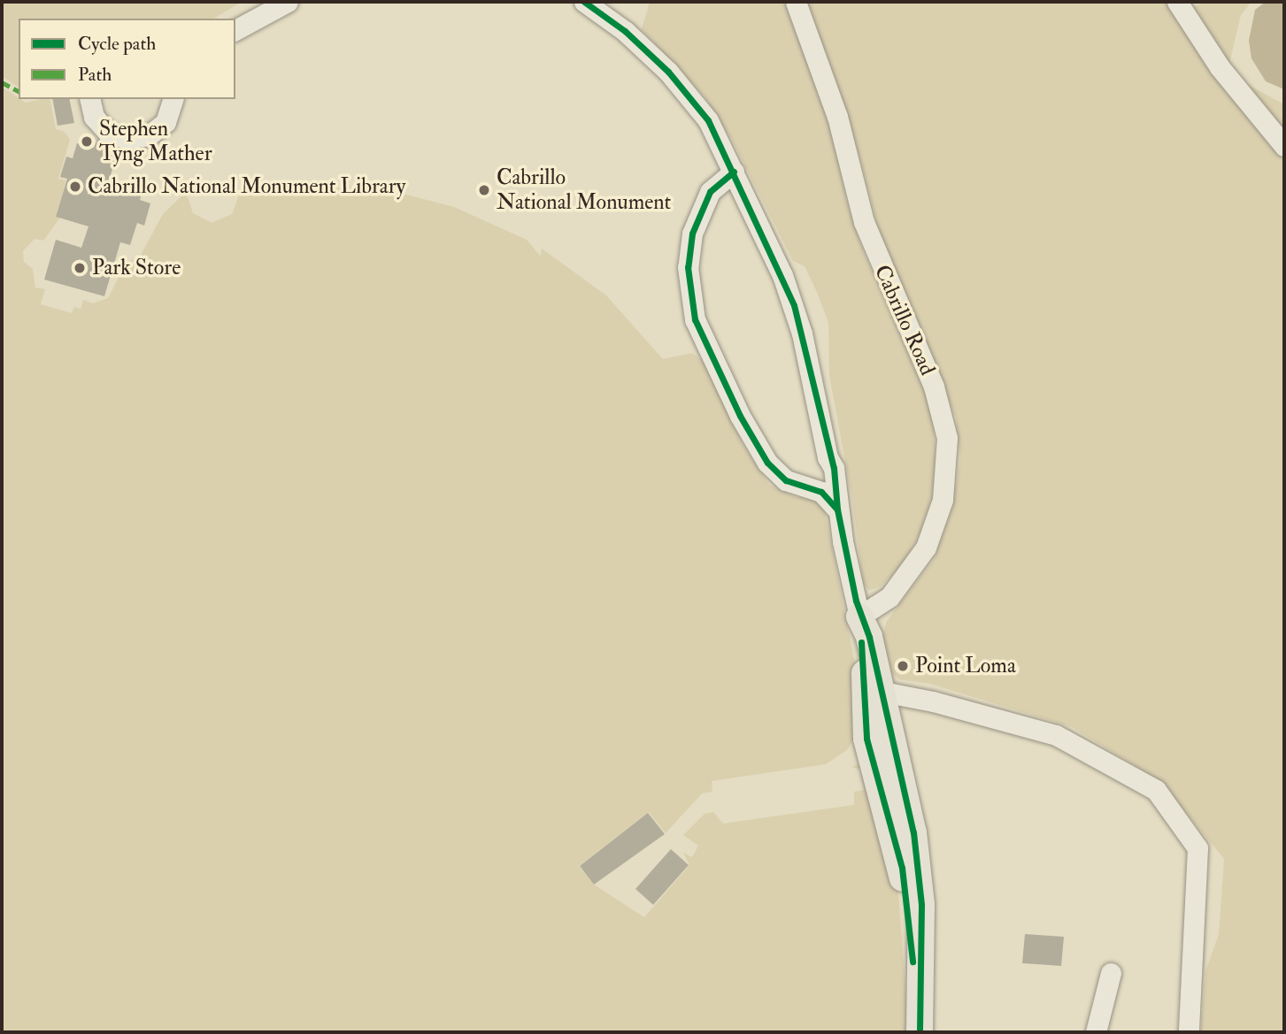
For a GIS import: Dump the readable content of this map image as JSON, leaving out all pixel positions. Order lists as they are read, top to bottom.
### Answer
{
  "streets": {
    "street": ["Cabrillo Road"]
  },
  "places": [
    "Stephen Tyng Mather",
    "Cabrillo National Monument Library",
    "Cabrillo National Monument",
    "Park Store",
    "Point Loma"
  ],
  "legend": ["Cycle path", "Path"]
}
